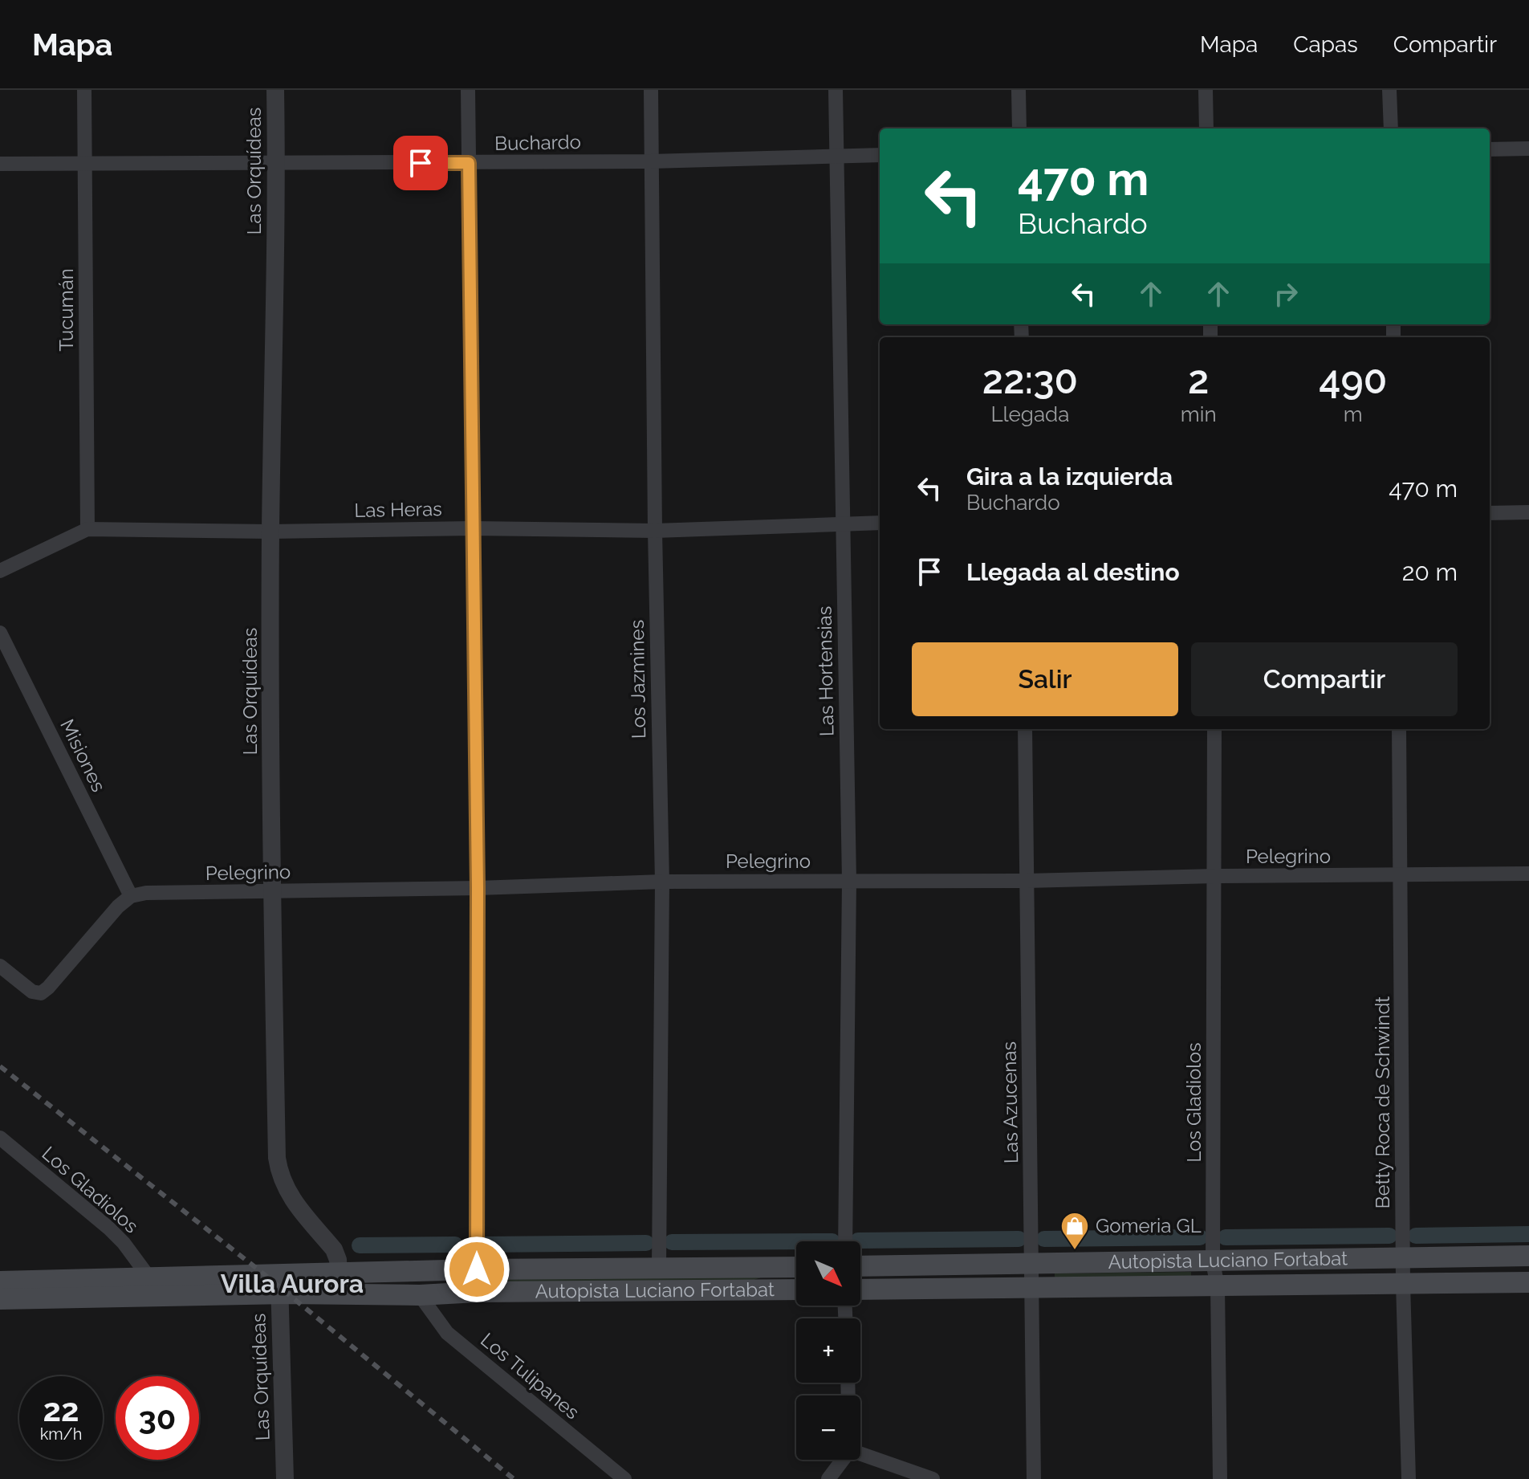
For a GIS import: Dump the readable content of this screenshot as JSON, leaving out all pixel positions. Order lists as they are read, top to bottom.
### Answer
{
  "streets": {
    "main road": ["Autopista Luciano Fortabat"],
    "street": [
      "Buchardo",
      "Las Orquídeas",
      "Tucumán",
      "Las Heras",
      "Las Hortensias",
      "Los Jazmines",
      "Misiones",
      "Pelegrino",
      "Las Azucenas",
      "Los Gladiolos",
      "Betty Roca de Schwindt",
      "Los Tulipanes"
    ]
  },
  "crossings": [
    ["Buchardo", "Las Orquídeas"],
    ["Buchardo", "Tucumán"],
    ["Buchardo", "Las Hortensias"],
    ["Buchardo", "Los Jazmines"],
    ["Las Orquídeas", "Las Heras"],
    ["Las Orquídeas", "Pelegrino"],
    ["Las Orquídeas", "Autopista Luciano Fortabat"],
    ["Tucumán", "Las Heras"],
    ["Las Heras", "Las Hortensias"],
    ["Las Heras", "Los Jazmines"],
    ["Las Hortensias", "Pelegrino"],
    ["Los Jazmines", "Pelegrino"],
    ["Los Jazmines", "Autopista Luciano Fortabat"],
    ["Misiones", "Pelegrino"],
    ["Pelegrino", "Las Azucenas"],
    ["Pelegrino", "Los Gladiolos"],
    ["Pelegrino", "Betty Roca de Schwindt"],
    ["Las Azucenas", "Autopista Luciano Fortabat"],
    ["Los Gladiolos", "Autopista Luciano Fortabat"],
    ["Betty Roca de Schwindt", "Autopista Luciano Fortabat"],
    ["Autopista Luciano Fortabat", "Los Tulipanes"]
  ],
  "districts": ["Villa Aurora"],
  "places": {
    "shop": ["Gomeria GL"]
  },
  "north": "bottom right",
  "page": {
    "header": "Mapa",
    "nav": ["Mapa", "Capas", "Compartir"],
    "turn": ["470 m", "Buchardo"],
    "eta": [
      "22:30",
      "Llegada",
      "2",
      "min",
      "490",
      "m"
    ],
    "list": [
      {
        "name": "Gira a la izquierda",
        "note": "Buchardo",
        "value": "470 m"
      },
      {
        "name": "Llegada al destino",
        "value": "20 m"
      }
    ],
    "buttons": ["Salir", "Compartir"],
    "map_buttons": ["+", "−"],
    "speed": "22 km/h",
    "limit": "30"
  }
}
